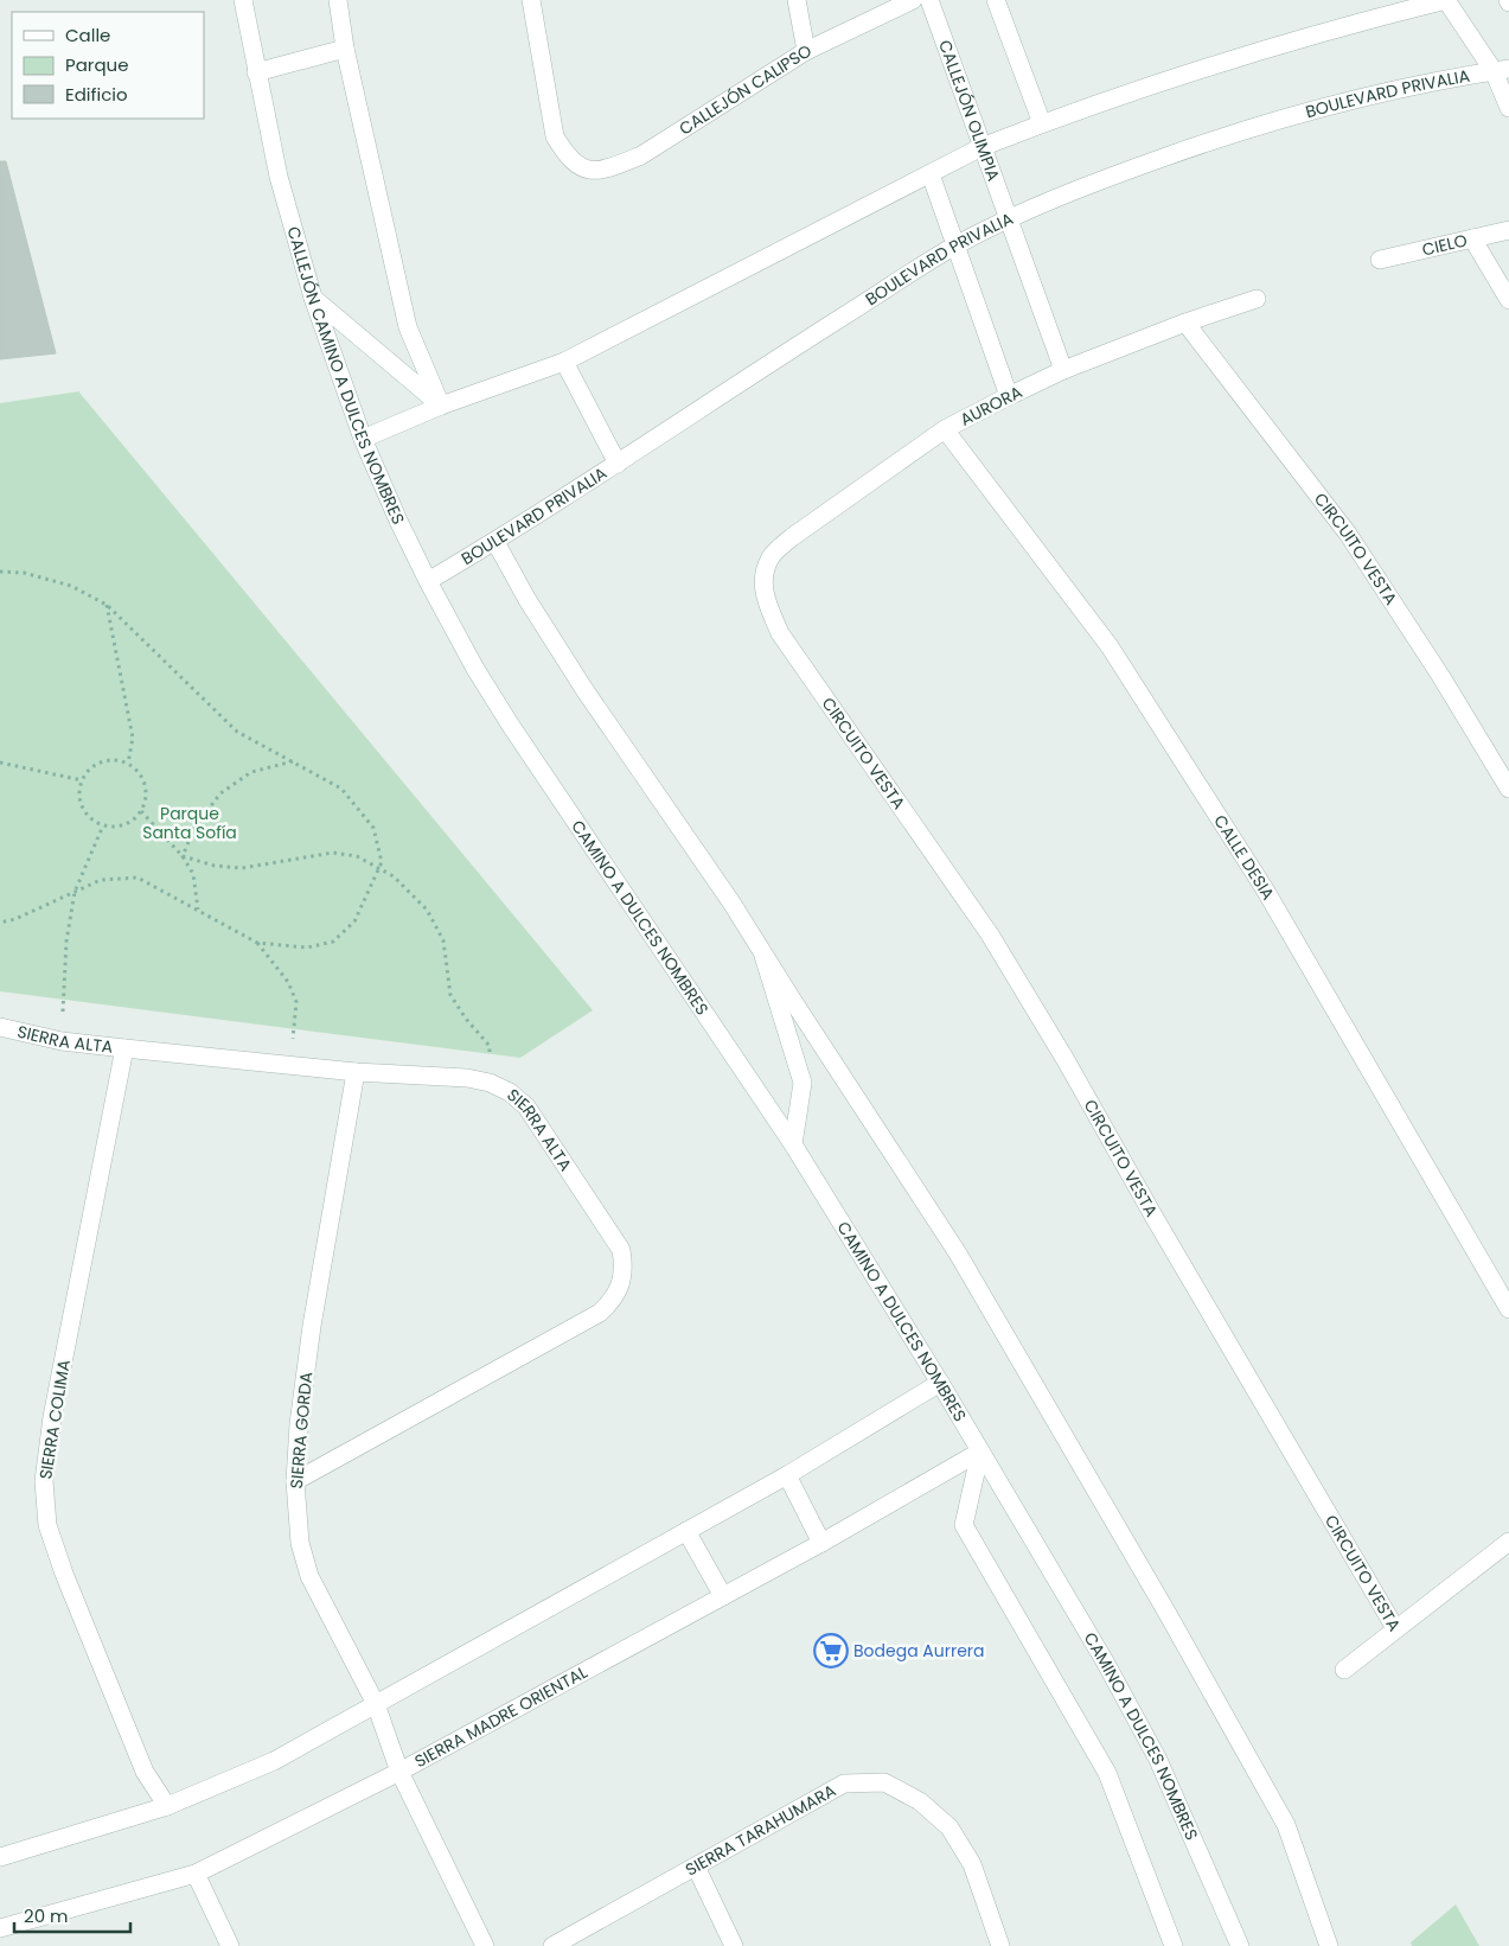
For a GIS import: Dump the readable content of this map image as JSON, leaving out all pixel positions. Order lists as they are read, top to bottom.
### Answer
{
  "streets": {
    "street": [
      "CALLEJÓN CALIPSO",
      "BOULEVARD PRIVALIA",
      "CALLEJÓN OLIMPIA",
      "CIELO",
      "CALLEJÓN CAMINO A DULCES NOMBRES",
      "AURORA",
      "CIRCUITO VESTA",
      "CALLE DESIA",
      "CAMINO A DULCES NOMBRES",
      "SIERRA ALTA",
      "SIERRA COLIMA",
      "SIERRA GORDA",
      "SIERRA MADRE ORIENTAL",
      "SIERRA TARAHUMARA"
    ]
  },
  "crossings": [
    ["BOULEVARD PRIVALIA", "CALLEJÓN OLIMPIA"],
    ["BOULEVARD PRIVALIA", "CALLEJÓN CAMINO A DULCES NOMBRES"],
    ["CALLEJÓN CAMINO A DULCES NOMBRES", "CAMINO A DULCES NOMBRES"],
    ["AURORA", "CIRCUITO VESTA"],
    ["AURORA", "CALLE DESIA"],
    ["CAMINO A DULCES NOMBRES", "SIERRA MADRE ORIENTAL"],
    ["SIERRA ALTA", "SIERRA COLIMA"],
    ["SIERRA ALTA", "SIERRA GORDA"],
    ["SIERRA GORDA", "SIERRA MADRE ORIENTAL"]
  ],
  "parks": ["Parque Santa Sofía"],
  "places": {
    "supermarket": ["Bodega Aurrera"]
  },
  "legend": ["Calle", "Parque", "Edificio"],
  "scale_bar": "20 m"
}
